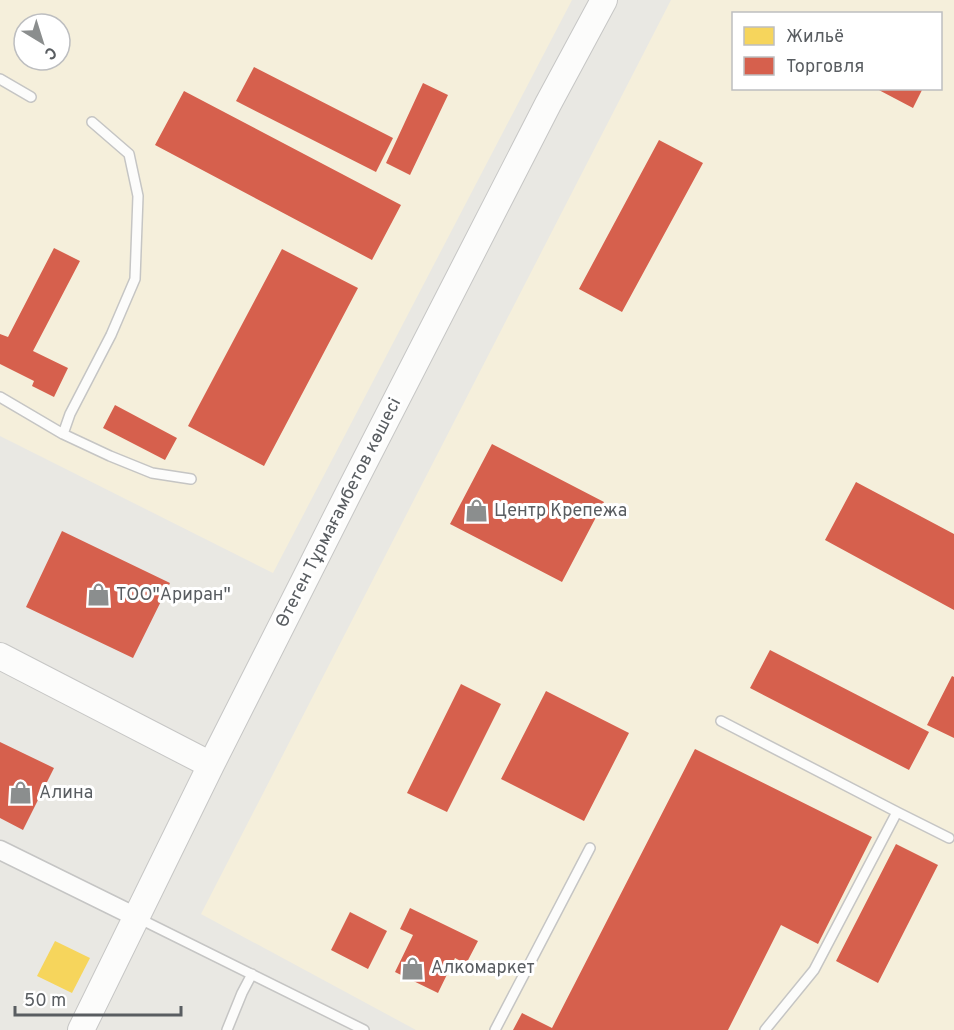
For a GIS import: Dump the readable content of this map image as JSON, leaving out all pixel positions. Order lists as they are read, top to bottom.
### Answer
{
  "streets": {
    "street": ["Өтеген Тұрмағамбетов көшесі"]
  },
  "places": {
    "shop": [
      "Центр Крепежа",
      "ТОО\"Ариран\"",
      "Алина",
      "Алкомаркет"
    ]
  },
  "legend": ["Жильё", "Торговля"],
  "scale_bar": "50 m",
  "north": "bottom right"
}
